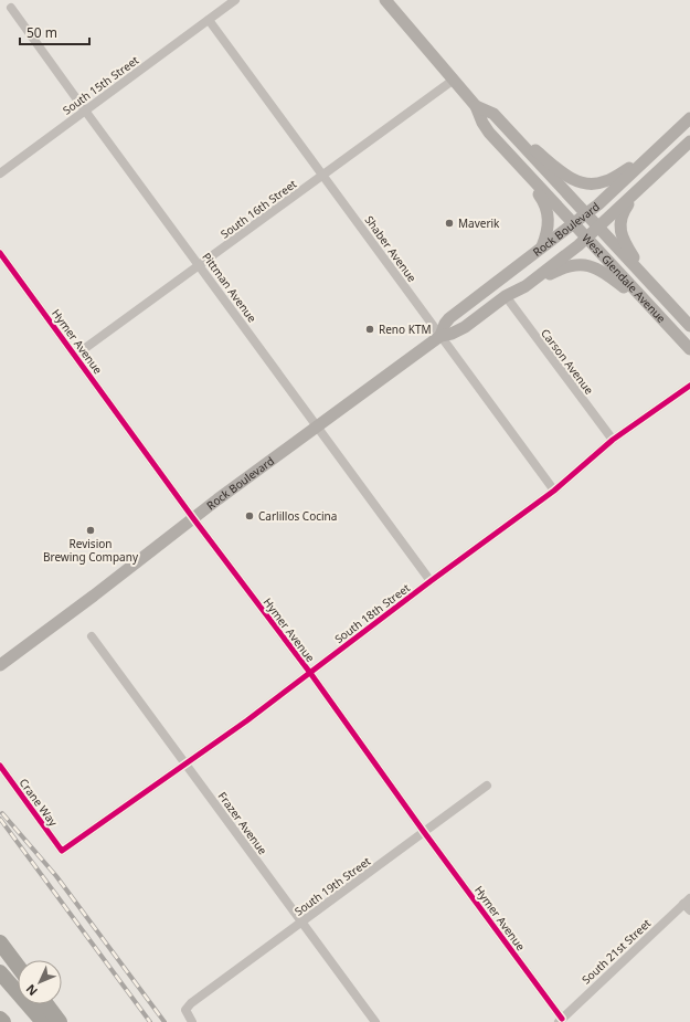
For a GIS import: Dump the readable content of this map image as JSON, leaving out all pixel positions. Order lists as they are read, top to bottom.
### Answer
{
  "streets": {
    "main road": ["Rock Boulevard", "West Glendale Avenue"],
    "street": [
      "South 15th Street",
      "South 16th Street",
      "Shaber Avenue",
      "Pittman Avenue",
      "Hymer Avenue",
      "Carson Avenue",
      "South 18th Street",
      "Crane Way",
      "Frazer Avenue",
      "South 19th Street",
      "South 21st Street"
    ]
  },
  "crossings": [
    ["South 15th Street", "Shaber Avenue"],
    ["South 15th Street", "Pittman Avenue"],
    ["South 16th Street", "Shaber Avenue"],
    ["South 16th Street", "West Glendale Avenue"],
    ["South 16th Street", "Pittman Avenue"],
    ["South 16th Street", "Hymer Avenue"],
    ["Rock Boulevard", "Shaber Avenue"],
    ["Rock Boulevard", "West Glendale Avenue"],
    ["Rock Boulevard", "Pittman Avenue"],
    ["Rock Boulevard", "Hymer Avenue"],
    ["Rock Boulevard", "Carson Avenue"],
    ["Shaber Avenue", "South 18th Street"],
    ["Pittman Avenue", "South 18th Street"],
    ["Hymer Avenue", "South 18th Street"],
    ["Hymer Avenue", "South 19th Street"],
    ["Hymer Avenue", "South 21st Street"],
    ["Carson Avenue", "South 18th Street"],
    ["South 18th Street", "Crane Way"],
    ["South 18th Street", "Frazer Avenue"],
    ["Frazer Avenue", "South 19th Street"]
  ],
  "places": [
    "Maverik",
    "Reno KTM",
    "Carlillos Cocina",
    "Revision Brewing Company"
  ],
  "scale_bar": "50 m",
  "north": "bottom left"
}
